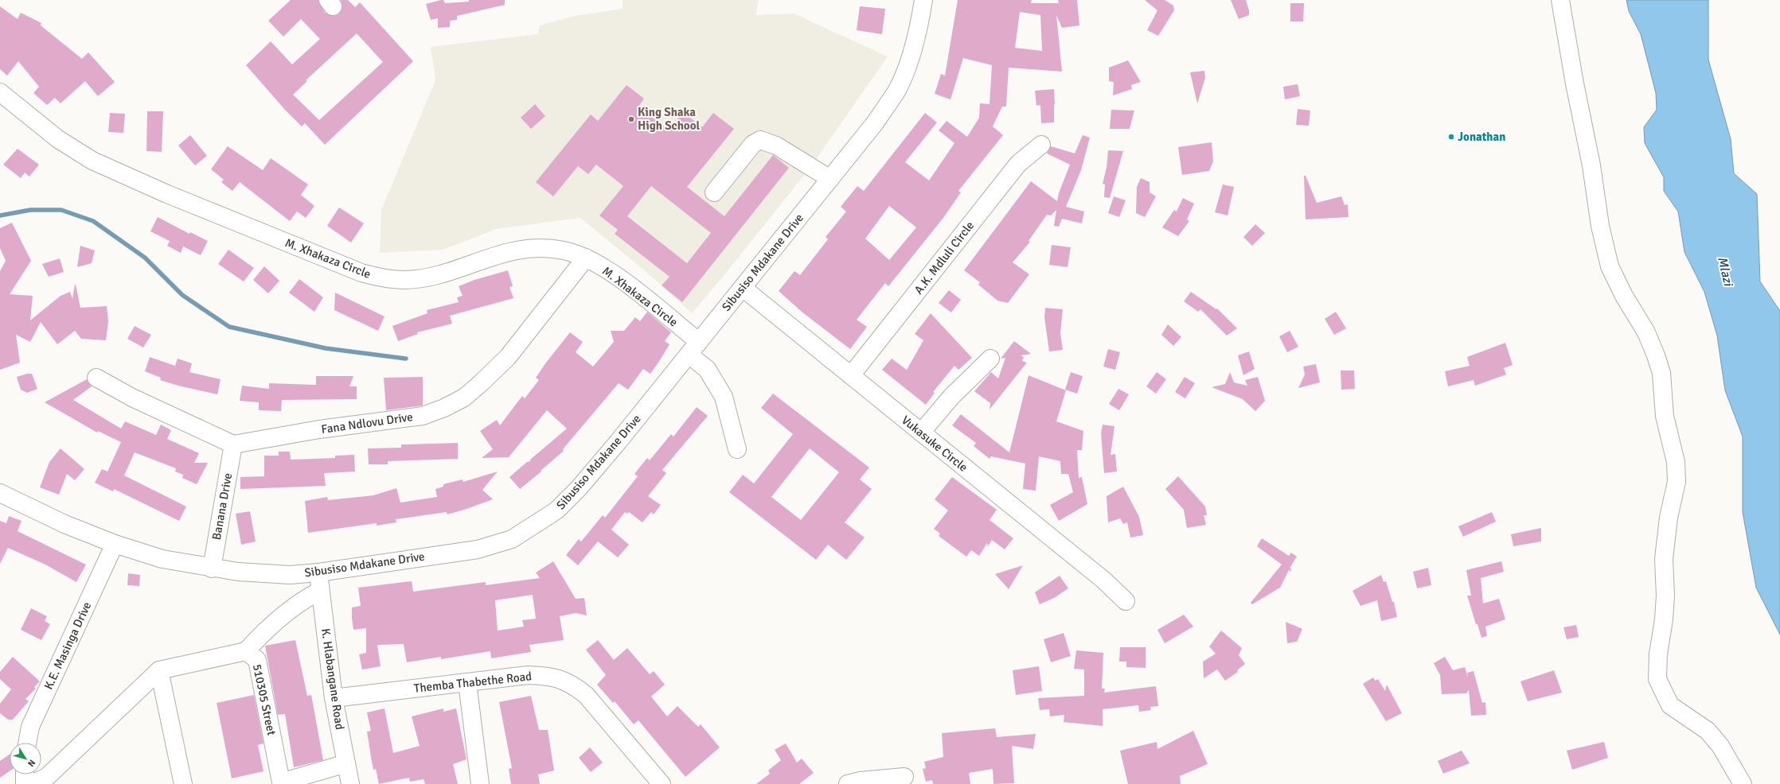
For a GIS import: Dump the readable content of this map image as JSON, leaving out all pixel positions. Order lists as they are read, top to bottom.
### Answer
{
  "streets": {
    "street": [
      "A.K. Mdluli Circle",
      "M. Xhakaza Circle",
      "Sibusiso Mdakane Drive",
      "Fana Ndlovu Drive",
      "Vukasuke Circle",
      "Banana Drive",
      "K.E. Masinga Drive",
      "K. Hlabangane Road",
      "Themba Thabethe Road",
      "510305 Street"
    ]
  },
  "crossings": [
    ["A.K. Mdluli Circle", "Vukasuke Circle"],
    ["M. Xhakaza Circle", "Sibusiso Mdakane Drive"],
    ["M. Xhakaza Circle", "Fana Ndlovu Drive"],
    ["Sibusiso Mdakane Drive", "Vukasuke Circle"],
    ["Sibusiso Mdakane Drive", "Banana Drive"],
    ["Sibusiso Mdakane Drive", "K.E. Masinga Drive"],
    ["Sibusiso Mdakane Drive", "K. Hlabangane Road"],
    ["Fana Ndlovu Drive", "Banana Drive"],
    ["K. Hlabangane Road", "Themba Thabethe Road"],
    ["K. Hlabangane Road", "510305 Street"]
  ],
  "water": ["Mlazi"],
  "places": ["King Shaka High School", "Jonathan"],
  "north": "bottom right"
}
